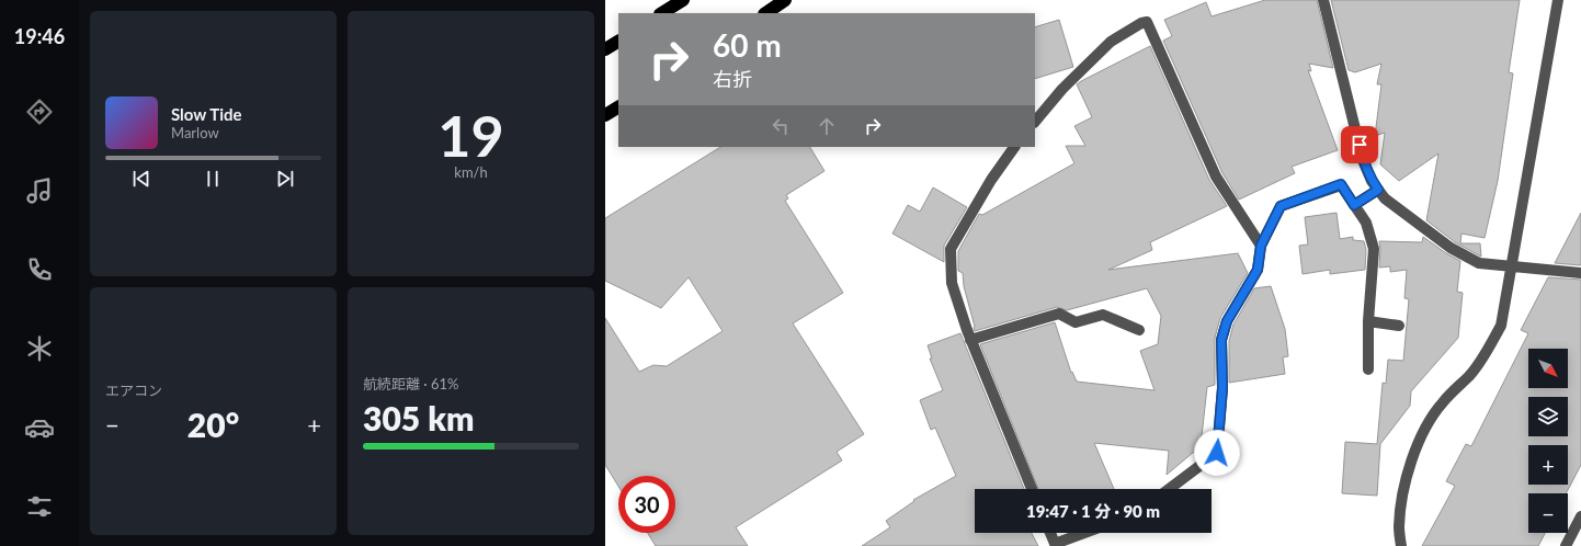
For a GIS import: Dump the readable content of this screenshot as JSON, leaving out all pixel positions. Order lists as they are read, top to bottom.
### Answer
{
  "north": "bottom right",
  "page": {
    "tabs": "19:46",
    "tile": [
      ["19", "km/h"],
      "エアコン",
      ["航続距離 · 61%", "305 km"]
    ],
    "turn": ["60 m", "右折"],
    "song": ["Slow Tide", "Marlow"],
    "map_buttons": ["+", "−"],
    "heat": ["−", "20°", "+"],
    "limit": "30",
    "trip": "19:47 · 1 分 · 90 m"
  }
}
